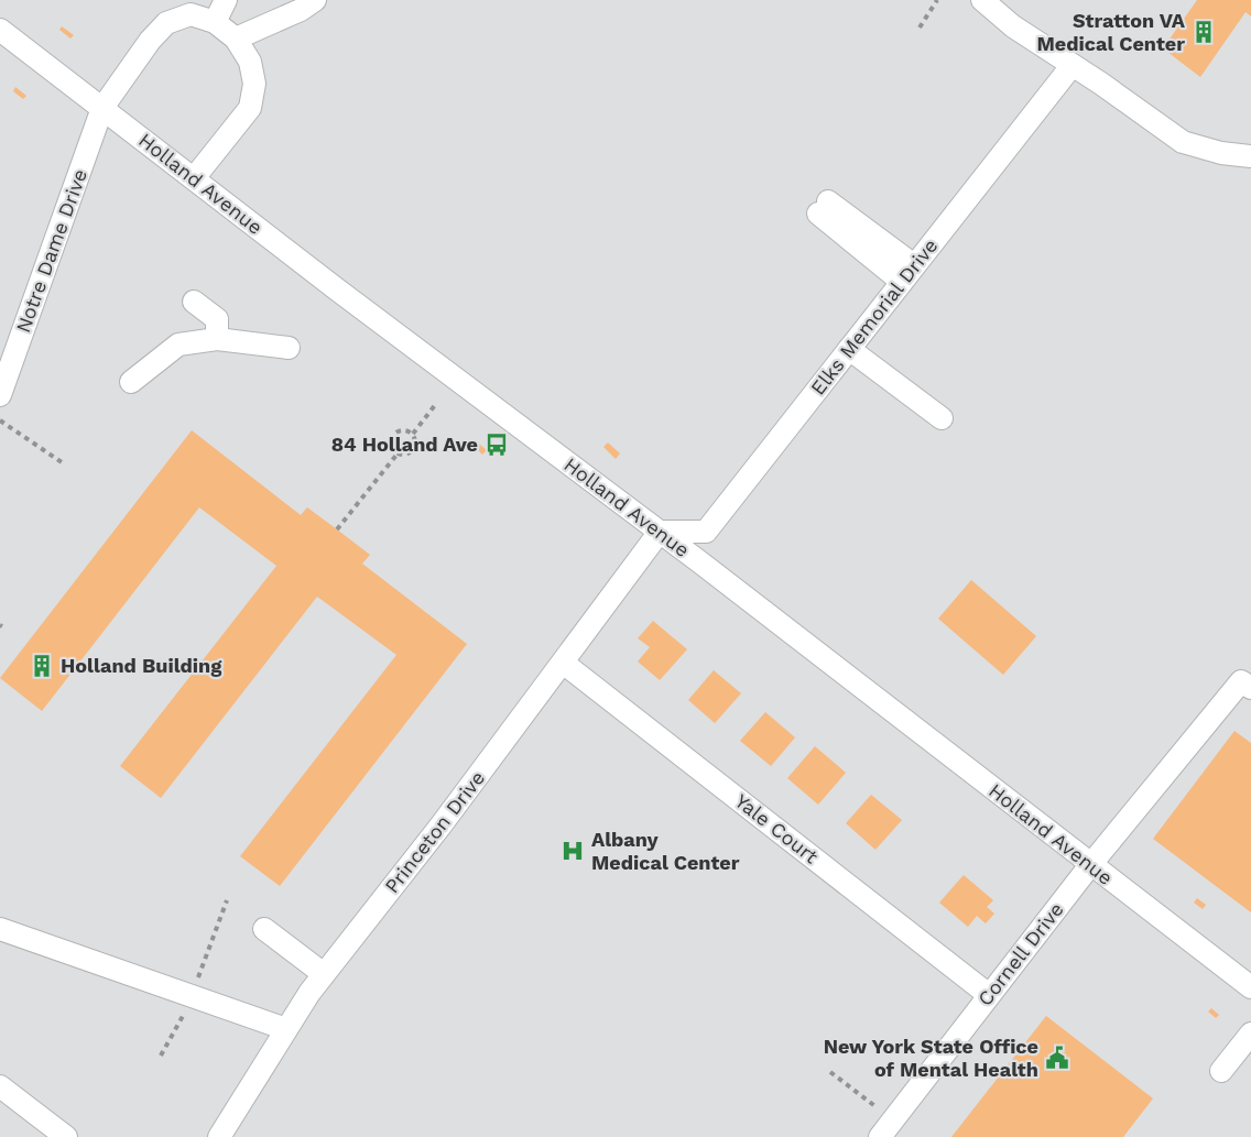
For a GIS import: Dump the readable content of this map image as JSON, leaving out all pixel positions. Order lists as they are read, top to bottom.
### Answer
{
  "streets": {
    "street": [
      "Holland Avenue",
      "Notre Dame Drive",
      "Elks Memorial Drive",
      "Yale Court",
      "Princeton Drive",
      "Cornell Drive"
    ]
  },
  "crossings": [
    ["Holland Avenue", "Notre Dame Drive"],
    ["Holland Avenue", "Elks Memorial Drive"],
    ["Holland Avenue", "Princeton Drive"],
    ["Holland Avenue", "Cornell Drive"],
    ["Elks Memorial Drive", "Princeton Drive"],
    ["Yale Court", "Princeton Drive"],
    ["Yale Court", "Cornell Drive"]
  ],
  "places": {
    "building": ["Stratton VA Medical Center", "Holland Building"],
    "bus stop": ["84 Holland Ave"],
    "hospital": ["Albany Medical Center"],
    "public building": ["New York State Office of Mental Health"]
  }
}
